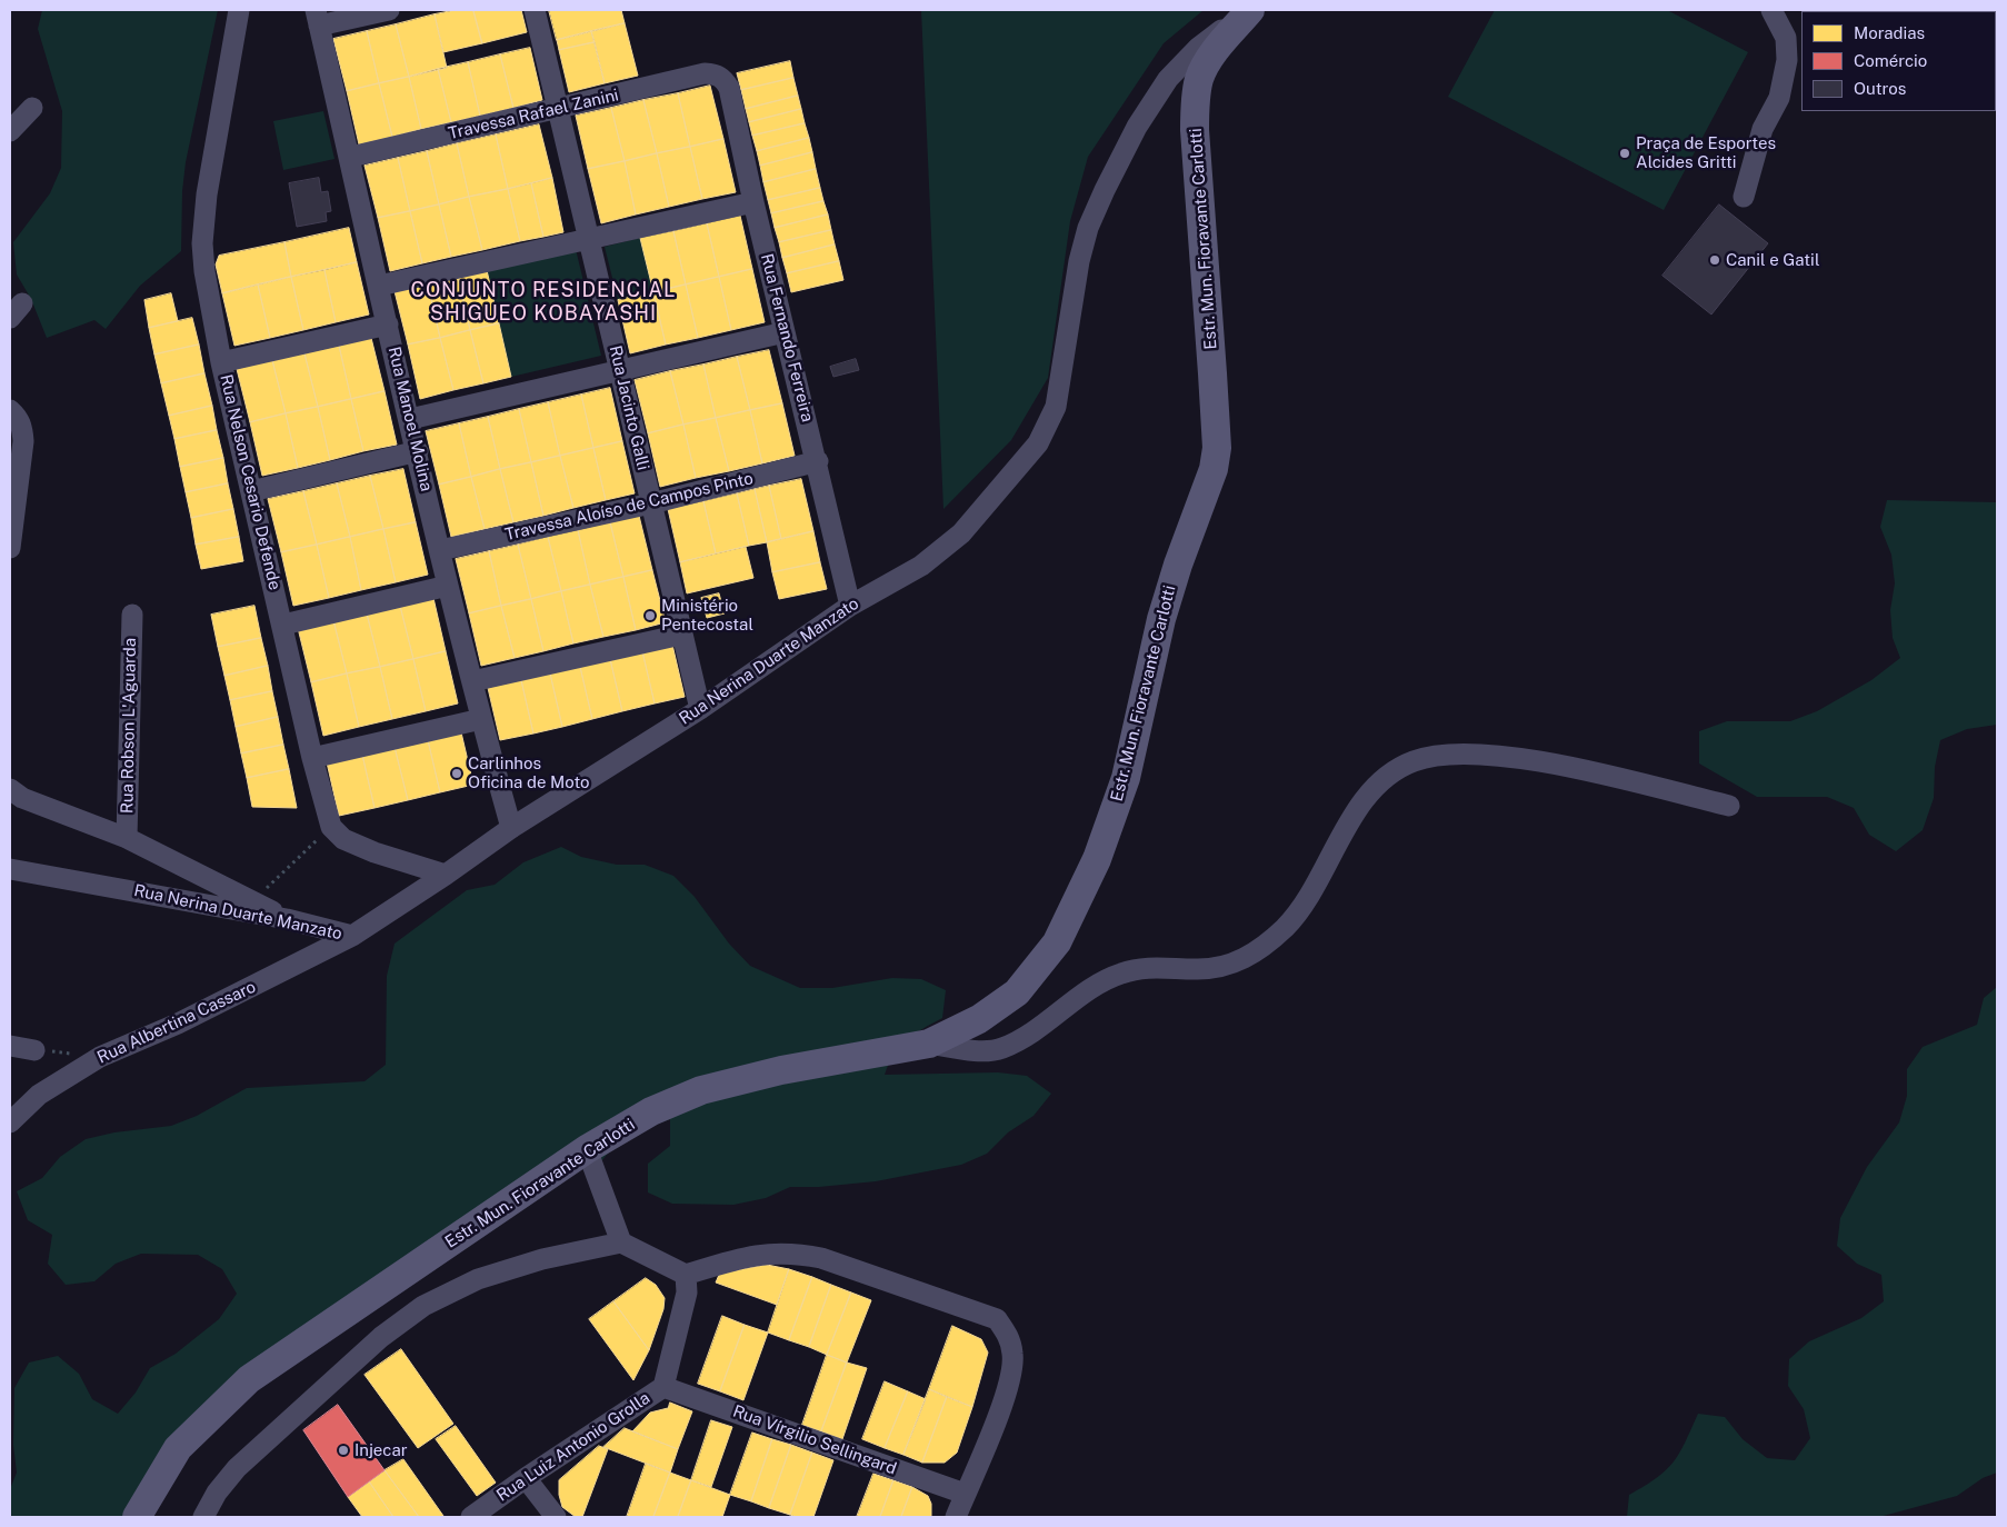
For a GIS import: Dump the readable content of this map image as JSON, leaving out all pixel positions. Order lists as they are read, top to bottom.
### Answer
{
  "streets": {
    "street": [
      "Travessa Rafael Zanini",
      "Estr. Mun. Fioravante Carlotti",
      "Rua Fernando Ferreira",
      "Rua Jacinto Galli",
      "Rua Manoel Molina",
      "Rua Nelson Cesario Defende",
      "Travessa Aloíso de Campos Pinto",
      "Rua Nerina Duarte Manzato",
      "Rua Robson L'Aguarda",
      "Rua Albertina Cassaro",
      "Rua Vírgilio Sellingard",
      "Rua Luiz Antonio Grolla"
    ]
  },
  "crossings": [
    ["Travessa Rafael Zanini", "Rua Fernando Ferreira"],
    ["Travessa Rafael Zanini", "Rua Jacinto Galli"],
    ["Travessa Rafael Zanini", "Rua Manoel Molina"],
    ["Estr. Mun. Fioravante Carlotti", "Rua Nerina Duarte Manzato"],
    ["Rua Fernando Ferreira", "Travessa Aloíso de Campos Pinto"],
    ["Rua Fernando Ferreira", "Rua Nerina Duarte Manzato"],
    ["Rua Jacinto Galli", "Travessa Aloíso de Campos Pinto"],
    ["Rua Jacinto Galli", "Rua Nerina Duarte Manzato"],
    ["Rua Manoel Molina", "Travessa Aloíso de Campos Pinto"],
    ["Rua Manoel Molina", "Rua Nerina Duarte Manzato"],
    ["Rua Nerina Duarte Manzato", "Rua Albertina Cassaro"],
    ["Rua Vírgilio Sellingard", "Rua Luiz Antonio Grolla"]
  ],
  "districts": ["CONJUNTO RESIDENCIAL SHIGUEO KOBAYASHI"],
  "places": [
    "Praça de Esportes Alcides Gritti",
    "Canil e Gatil",
    "Ministério Pentecostal",
    "Carlinhos Oficina de Moto",
    "Injecar"
  ],
  "legend": ["Moradias", "Comércio", "Outros"]
}
